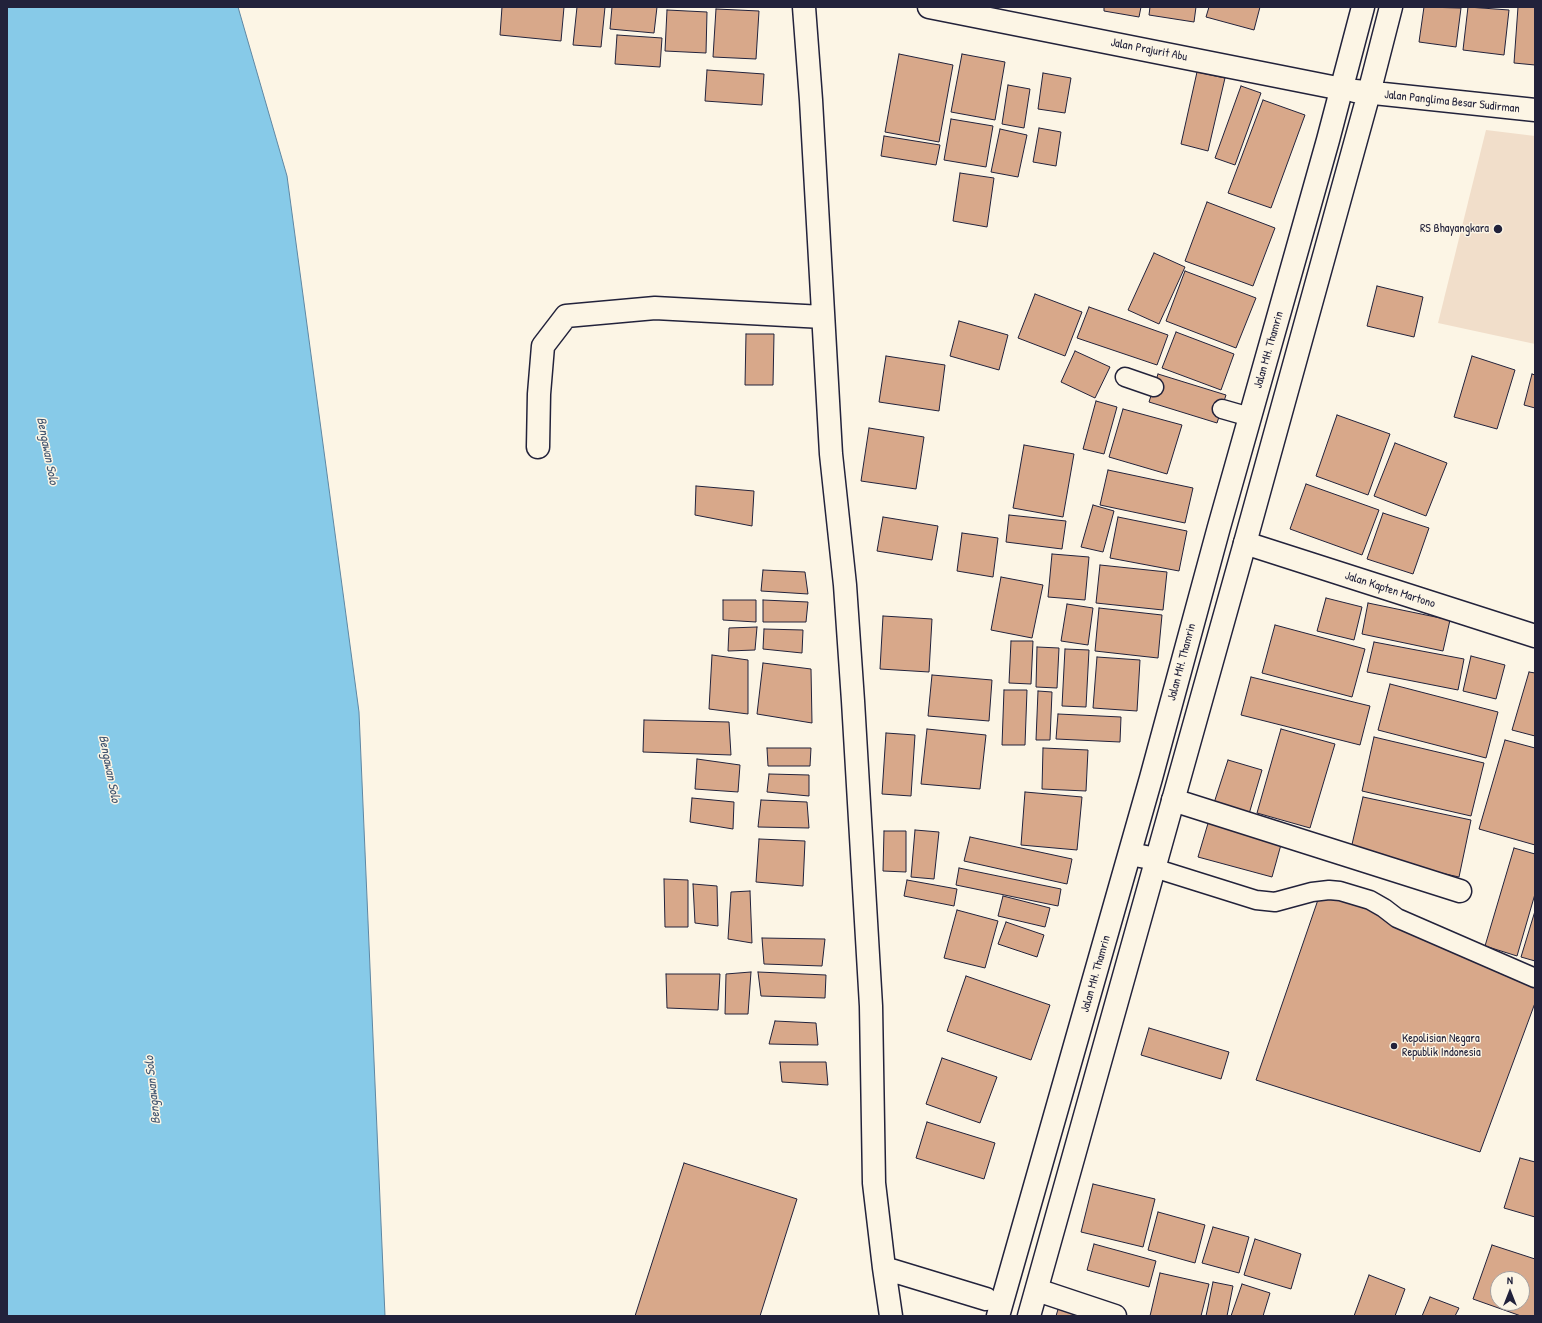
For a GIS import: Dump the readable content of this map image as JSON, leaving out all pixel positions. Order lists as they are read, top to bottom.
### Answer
{
  "streets": {
    "main road": [
      "Jalan Prajurit Abu",
      "Jalan Panglima Besar Sudirman",
      "Jalan MH. Thamrin",
      "Jalan Kapten Martono"
    ]
  },
  "crossings": [
    ["Jalan Prajurit Abu", "Jalan Panglima Besar Sudirman"],
    ["Jalan Prajurit Abu", "Jalan MH. Thamrin"],
    ["Jalan MH. Thamrin", "Jalan Kapten Martono"]
  ],
  "water": ["Bengawan Solo"],
  "places": ["RS Bhayangkara", "Kepolisian Negara Republik Indonesia"],
  "north": "top"
}
